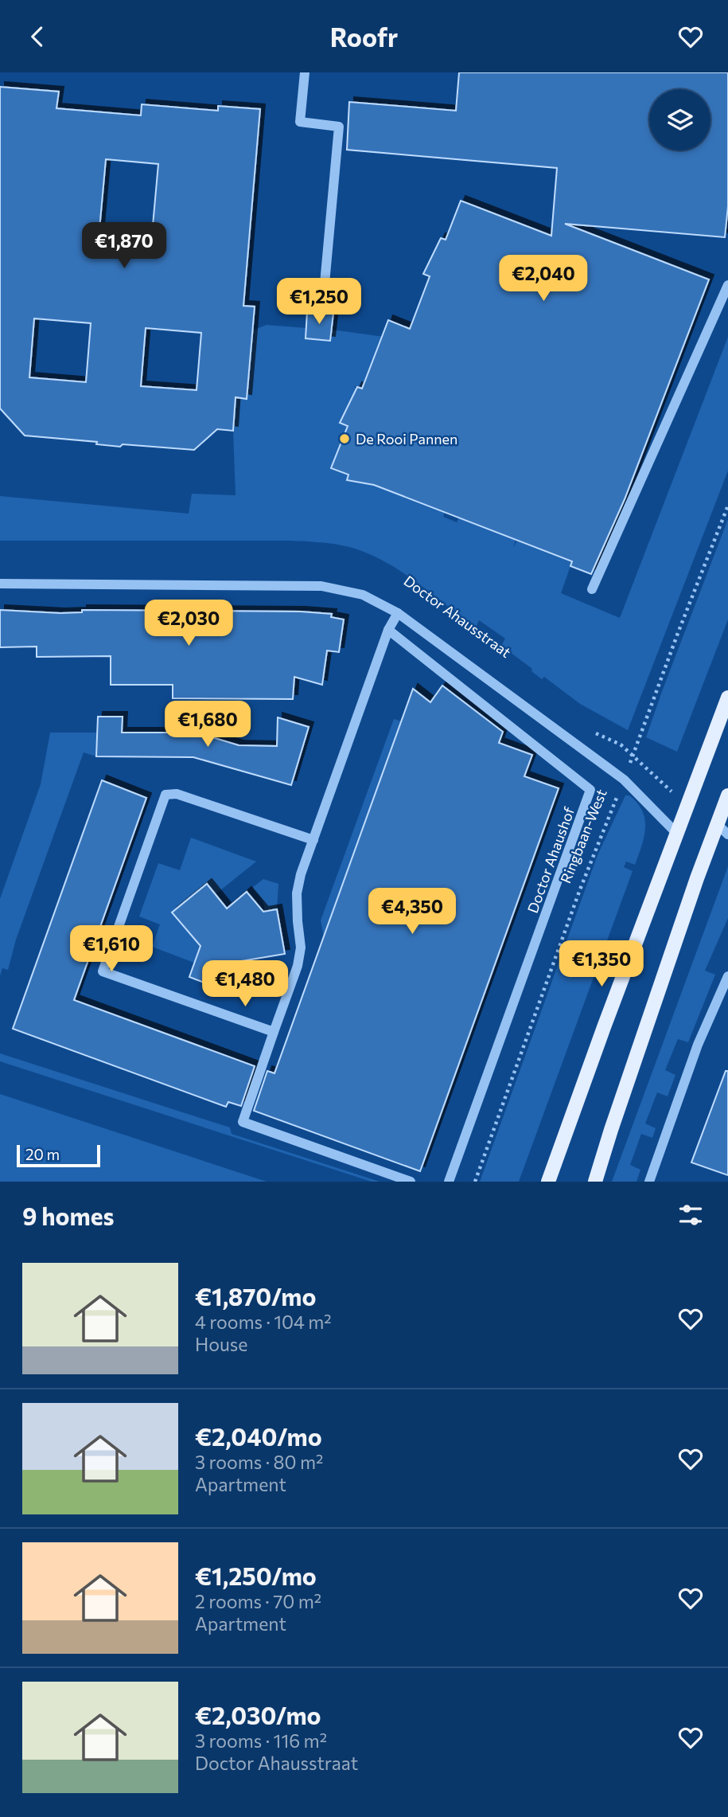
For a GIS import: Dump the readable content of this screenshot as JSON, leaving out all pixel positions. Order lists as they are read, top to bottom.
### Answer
{
  "streets": {
    "street": ["Doctor Ahaushof"],
    "path": ["Ringbaan-West"]
  },
  "places": ["De Rooi Pannen"],
  "scale_bar": "20 m",
  "page": {
    "header": "Roofr",
    "price": [
      "€1,870",
      "€2,040",
      "€1,250",
      "€2,030",
      "€1,680",
      "€4,350",
      "€1,610",
      "€1,350",
      "€1,480"
    ],
    "scale": "20 m",
    "heading": "9 homes",
    "list": [
      {
        "name": "€1,870/mo",
        "note": "4 rooms · 104 m² · House"
      },
      {
        "name": "€2,040/mo",
        "note": "3 rooms · 80 m² · Apartment"
      },
      {
        "name": "€1,250/mo",
        "note": "2 rooms · 70 m² · Apartment"
      },
      {
        "name": "€2,030/mo",
        "note": "3 rooms · 116 m² · Doctor Ahausstraat"
      }
    ]
  }
}
